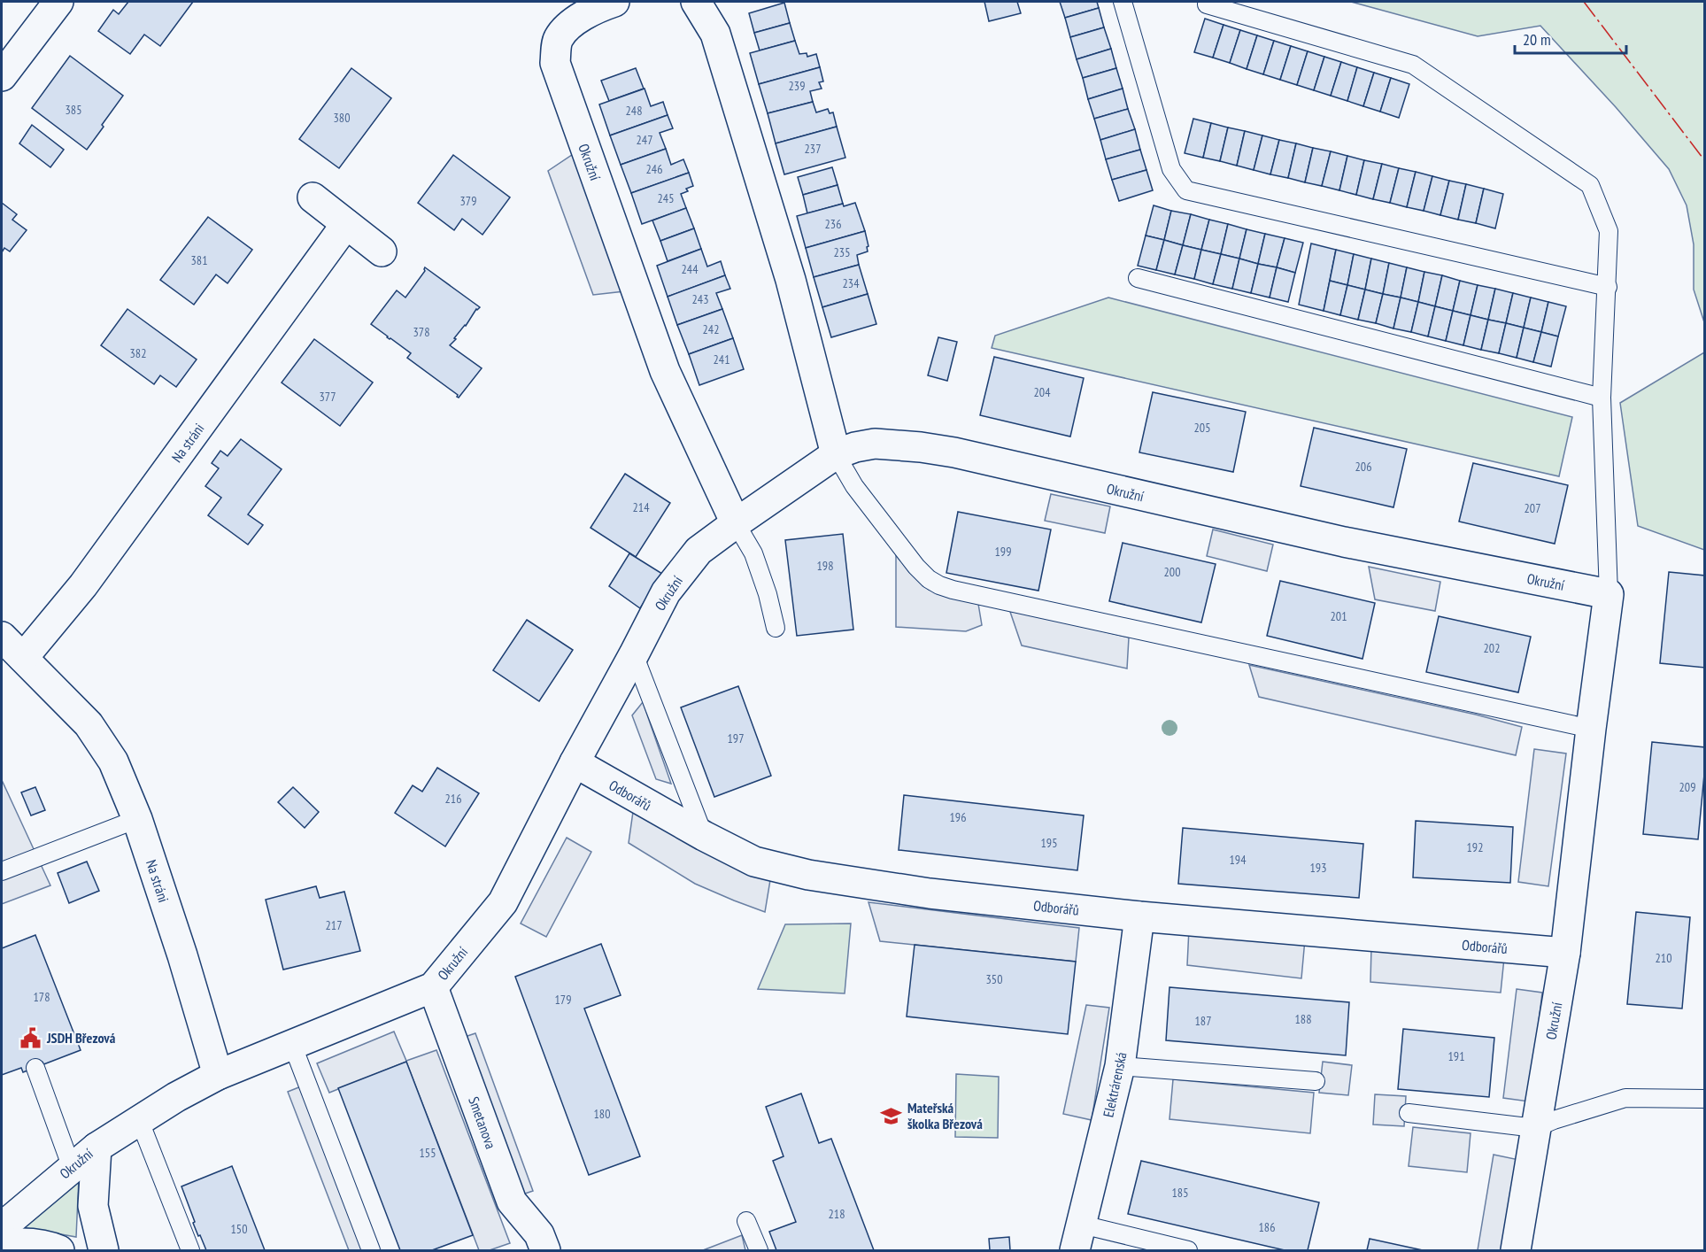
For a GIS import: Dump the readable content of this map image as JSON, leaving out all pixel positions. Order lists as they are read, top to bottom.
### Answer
{
  "streets": {
    "street": [
      "Okružní",
      "Na stráni",
      "Odborářů",
      "Elektrárenská",
      "Smetanova"
    ]
  },
  "crossings": [
    ["Okružní", "Na stráni"],
    ["Okružní", "Odborářů"],
    ["Okružní", "Smetanova"],
    ["Odborářů", "Elektrárenská"]
  ],
  "places": {
    "public building": ["JSDH Březová"],
    "school or university": ["Mateřská školka Březová"]
  },
  "house_numbers": [
    "239",
    "385",
    "248",
    "380",
    "247",
    "237",
    "246",
    "245",
    "379",
    "236",
    "235",
    "381",
    "244",
    "234",
    "243",
    "242",
    "378",
    "382",
    "241",
    "204",
    "377",
    "205",
    "206",
    "214",
    "207",
    "199",
    "198",
    "200",
    "201",
    "202",
    "197",
    "209",
    "216",
    "196",
    "195",
    "192",
    "194",
    "193",
    "217",
    "210",
    "350",
    "178",
    "179",
    "188",
    "187",
    "191",
    "180",
    "155",
    "185",
    "218",
    "186",
    "150"
  ],
  "scale_bar": "20 m"
}
